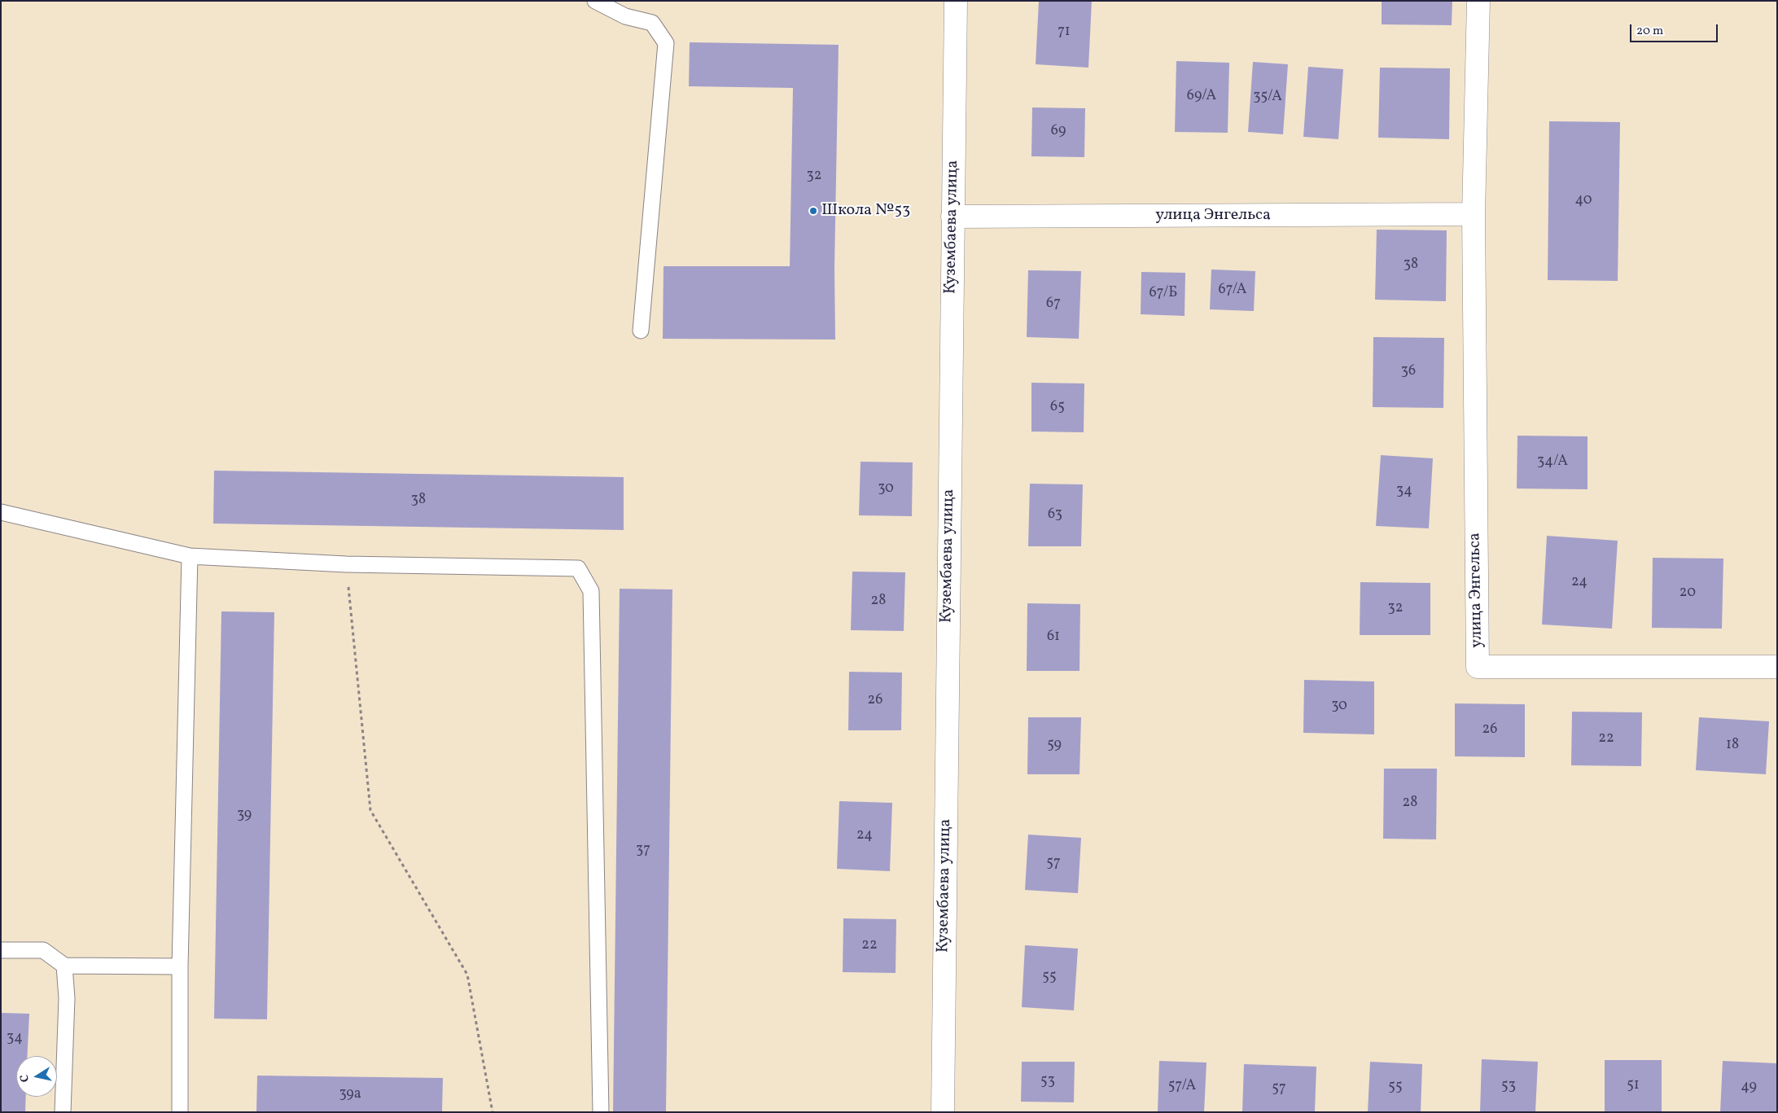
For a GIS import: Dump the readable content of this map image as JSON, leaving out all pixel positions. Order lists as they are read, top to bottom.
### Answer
{
  "streets": {
    "street": ["улица Энгельса", "Кузембаева улица"]
  },
  "crossings": [
    ["улица Энгельса", "Кузембаева улица"]
  ],
  "places": ["Школа №53"],
  "house_numbers": [
    "71",
    "69/А",
    "35/А",
    "69",
    "32",
    "40",
    "38",
    "67/А",
    "67/Б",
    "67",
    "36",
    "65",
    "34/А",
    "30",
    "34",
    "38",
    "63",
    "24",
    "20",
    "28",
    "32",
    "61",
    "26",
    "30",
    "26",
    "22",
    "59",
    "18",
    "28",
    "39",
    "24",
    "37",
    "57",
    "22",
    "55",
    "34",
    "53",
    "51",
    "57/А",
    "53",
    "55",
    "49",
    "57",
    "39а"
  ],
  "scale_bar": "20 m",
  "north": "left"
}
